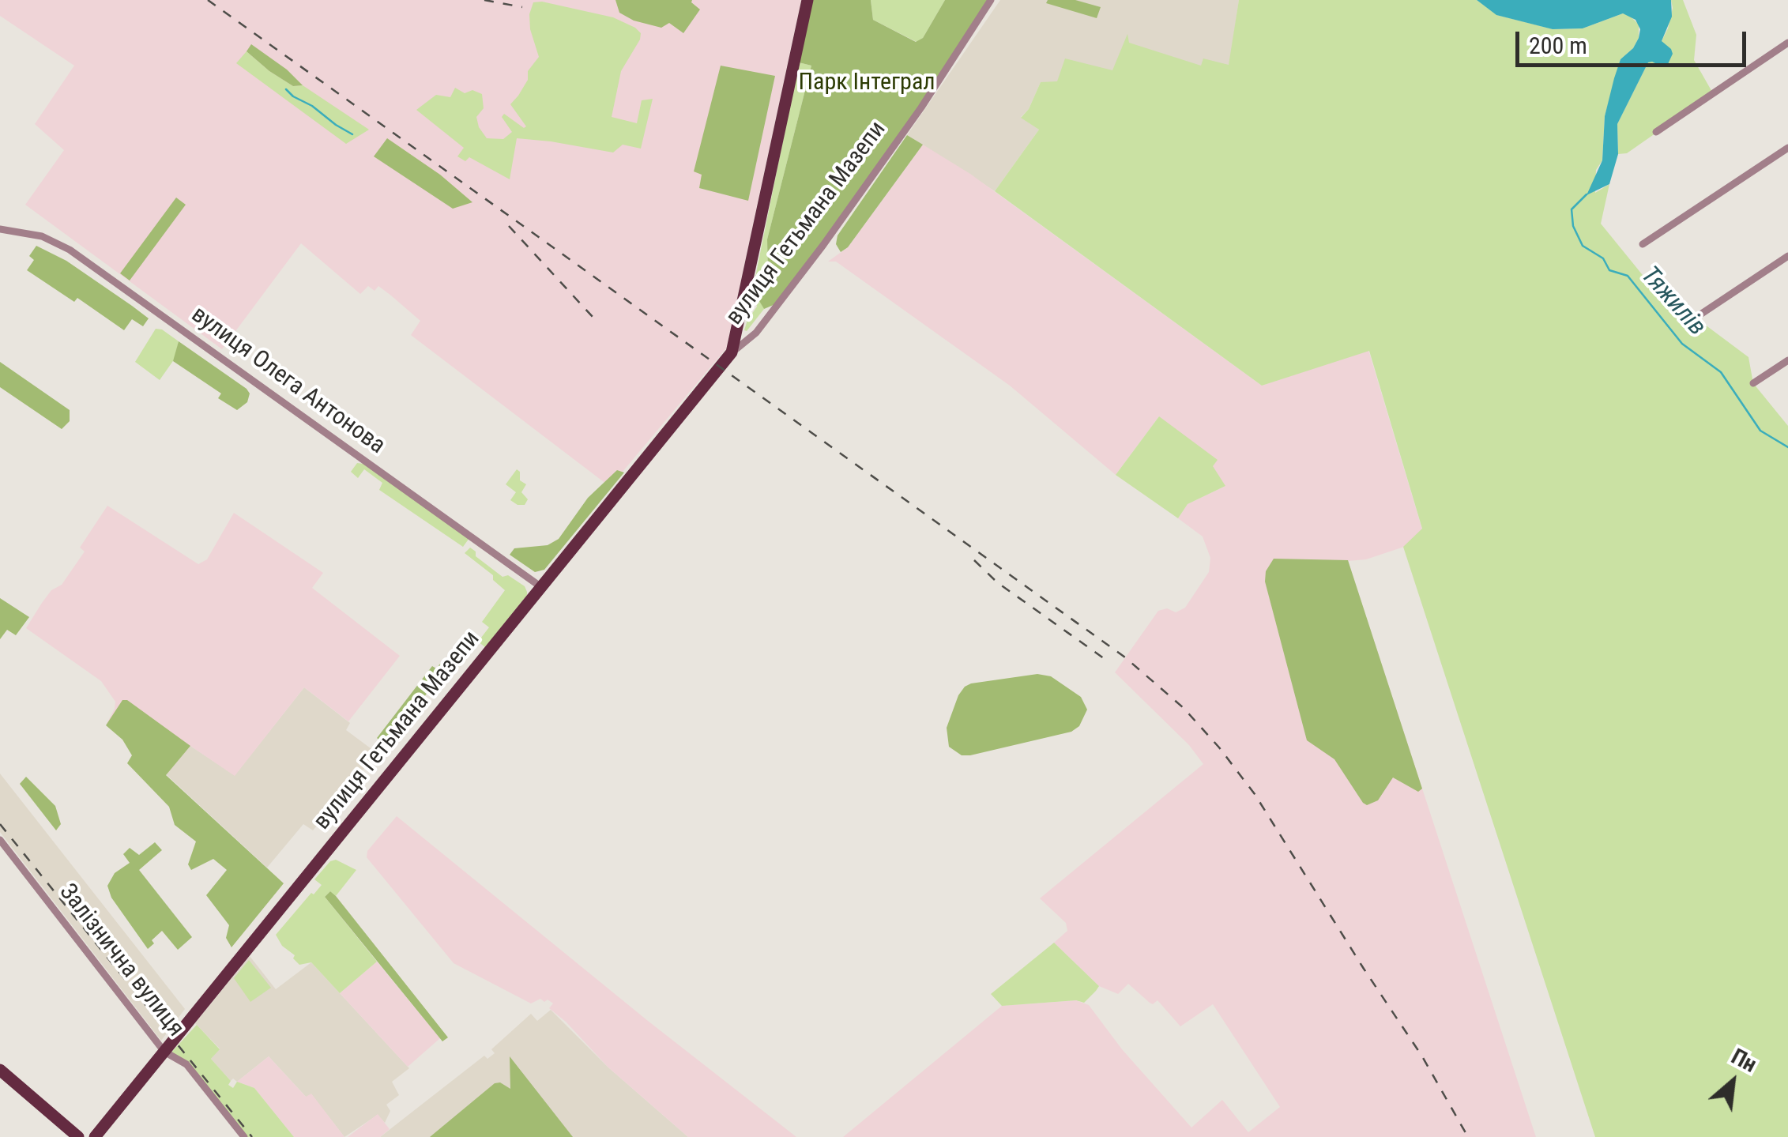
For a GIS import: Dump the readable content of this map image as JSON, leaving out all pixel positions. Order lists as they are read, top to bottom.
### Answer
{
  "streets": {
    "main road": ["вулиця Гетьмана Мазепи"],
    "street": ["вулиця Олега Антонова", "Залізнична вулиця"]
  },
  "crossings": [
    ["вулиця Гетьмана Мазепи", "вулиця Олега Антонова"],
    ["вулиця Гетьмана Мазепи", "Залізнична вулиця"]
  ],
  "water": ["Тяжилів"],
  "parks": ["Парк Інтеграл"],
  "scale_bar": "200 m",
  "north": "top right"
}
